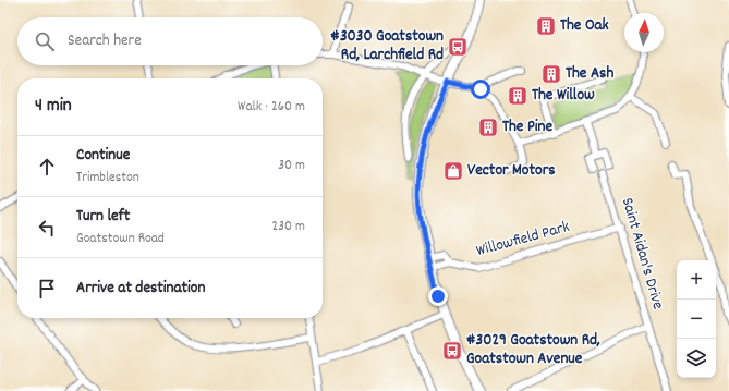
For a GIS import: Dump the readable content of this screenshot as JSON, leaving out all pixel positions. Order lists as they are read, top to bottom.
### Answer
{
  "streets": {
    "street": ["Willowfield Park", "Saint Aidan's Drive"]
  },
  "crossings": [
    ["Willowfield Park", "Saint Aidan's Drive"]
  ],
  "places": {
    "building": [
      "The Oak",
      "The Ash",
      "The Willow",
      "The Pine"
    ],
    "bus stop": ["#3030 Goatstown Rd, Larchfield Rd", "#3029 Goatstown Rd, Goatstown Avenue"],
    "shop": ["Vector Motors"]
  },
  "north": "top",
  "page": {
    "search": "Search here",
    "heading": ["4 min", "Walk · 260 m"],
    "list": [
      ["Continue", "Trimbleston", "30 m"],
      ["Turn left", "Goatstown Road", "230 m"],
      "Arrive at destination"
    ],
    "map_buttons": ["+", "−"]
  }
}
